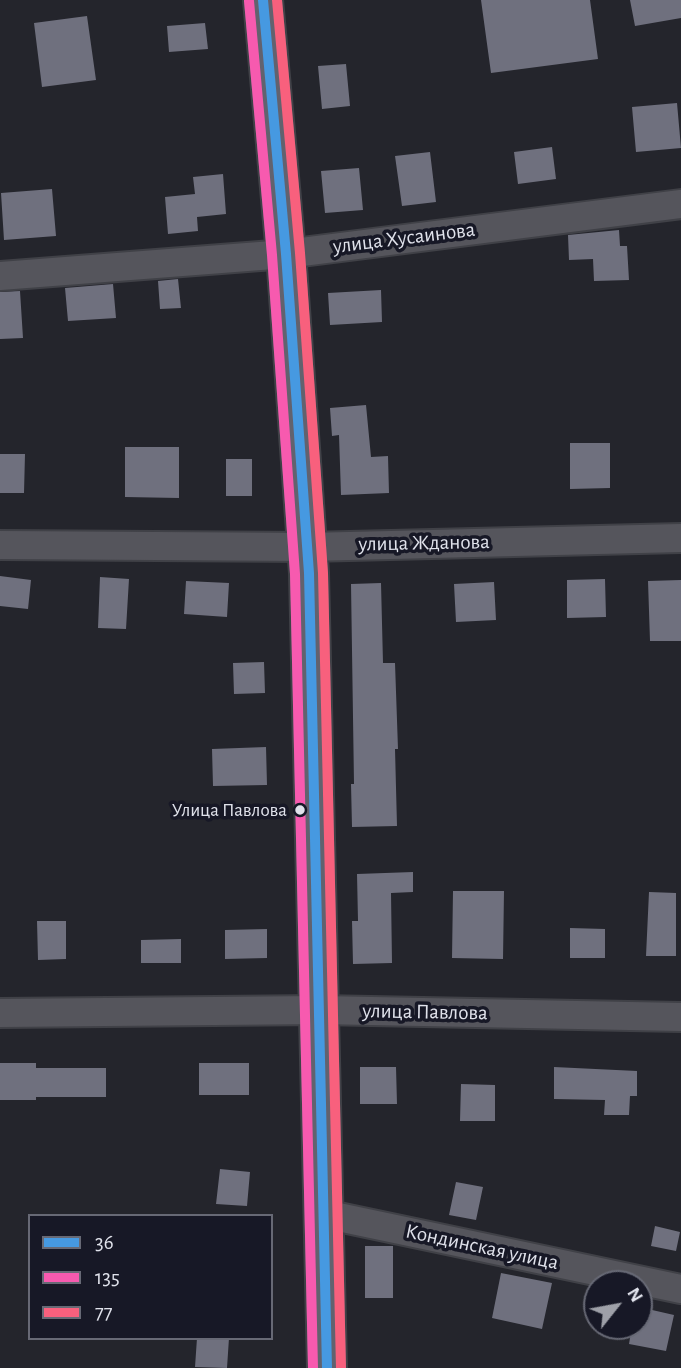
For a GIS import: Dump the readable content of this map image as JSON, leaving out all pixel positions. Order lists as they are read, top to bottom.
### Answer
{
  "streets": {
    "street": [
      "улица Хусаинова",
      "улица Жданова",
      "улица Павлова",
      "Кондинская улица"
    ]
  },
  "places": ["Улица Павлова"],
  "lines": ["transit line 36", "transit line 77", "transit line 135"],
  "legend": ["36", "135", "77"],
  "north": "top right"
}
